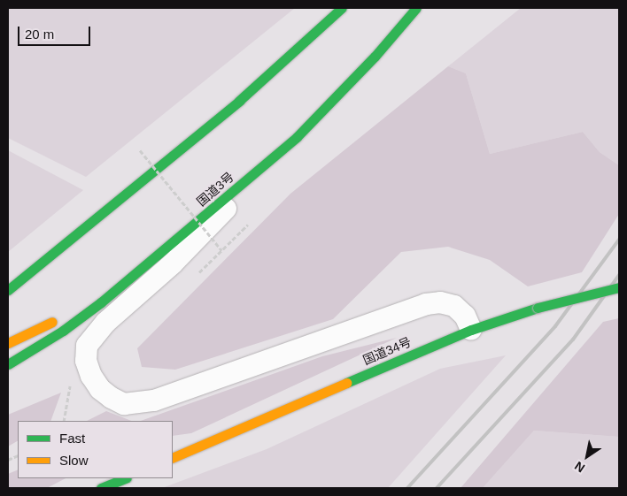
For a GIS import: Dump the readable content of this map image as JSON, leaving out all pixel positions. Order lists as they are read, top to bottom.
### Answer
{
  "streets": {
    "highway": ["国道3号", "国道34号"]
  },
  "legend": ["Fast", "Slow"],
  "scale_bar": "20 m",
  "north": "bottom left"
}
